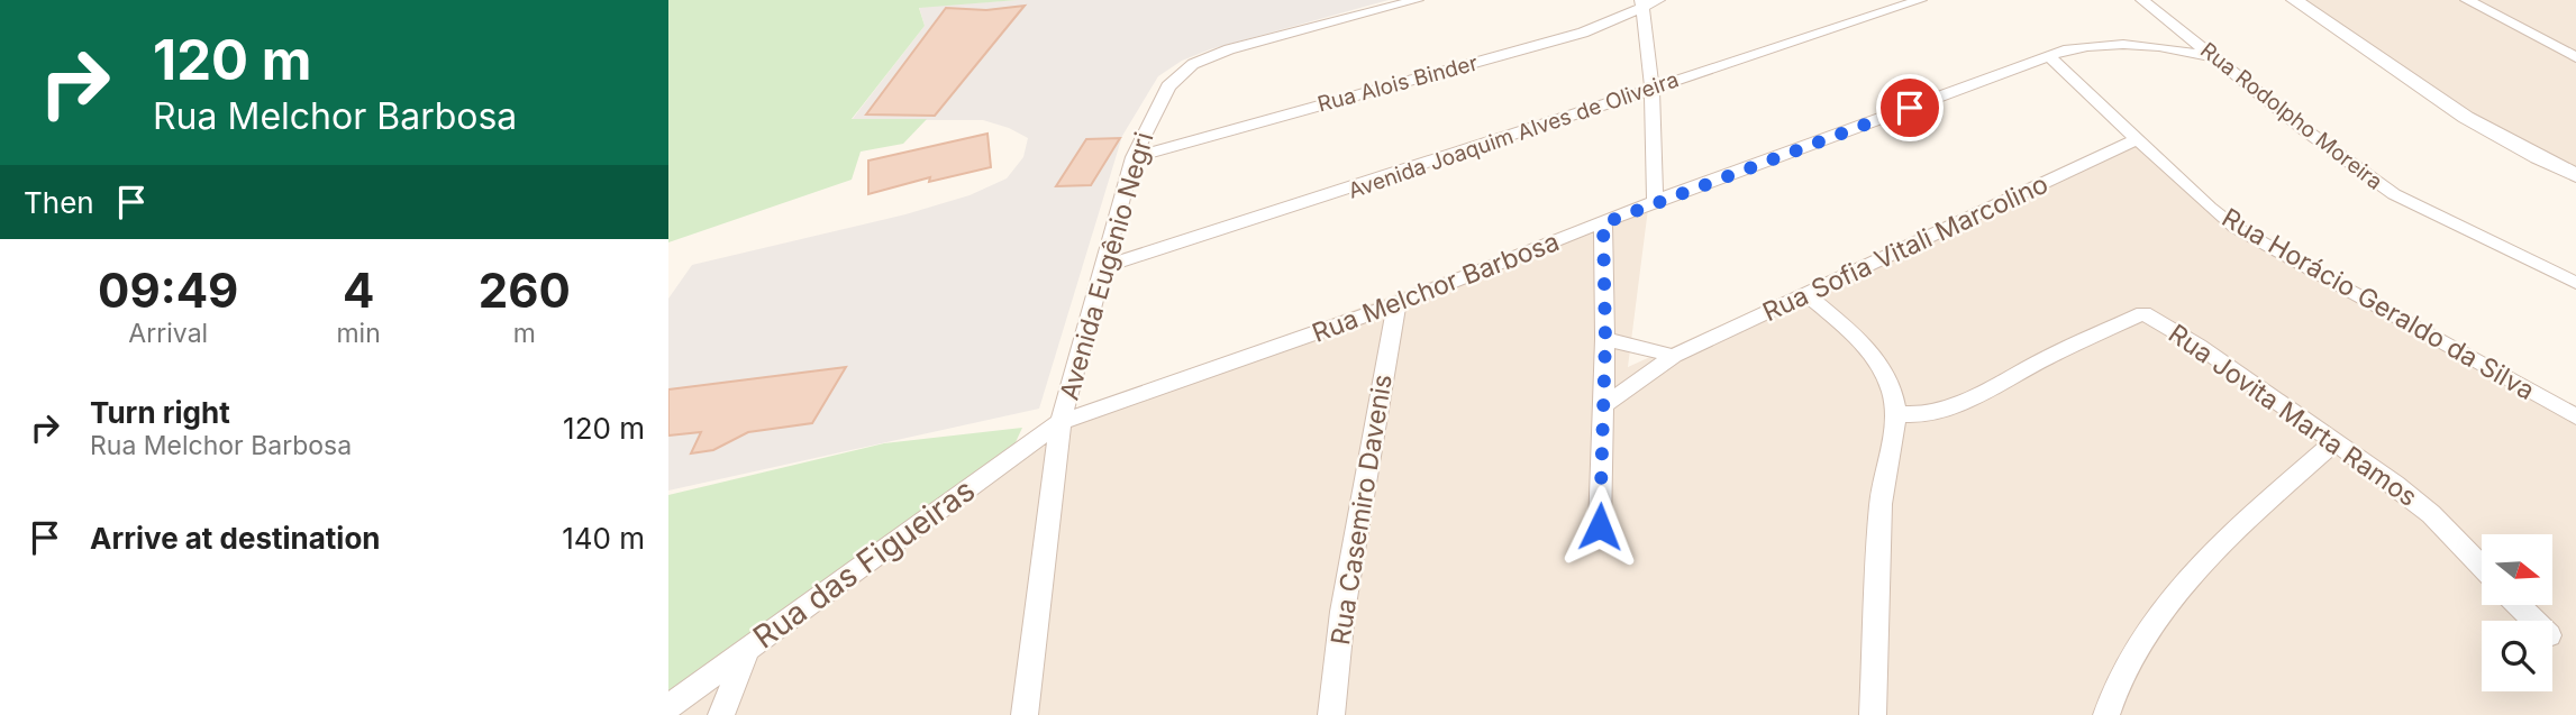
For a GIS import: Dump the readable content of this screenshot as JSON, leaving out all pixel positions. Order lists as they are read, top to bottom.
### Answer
{
  "streets": {
    "street": [
      "Rua Alois Binder",
      "Rua Rodolpho Moreira",
      "Avenida Joaquim Alves de Oliveira",
      "Rua Sofia Vitali Marcolino",
      "Avenida Eugênio Negri",
      "Rua Melchor Barbosa",
      "Rua Horácio Geraldo da Silva",
      "Rua Jovita Marta Ramos",
      "Rua Casemiro Davenis",
      "Rua das Figueiras"
    ]
  },
  "crossings": [
    ["Rua Alois Binder", "Avenida Eugênio Negri"],
    ["Rua Rodolpho Moreira", "Rua Melchor Barbosa"],
    ["Avenida Joaquim Alves de Oliveira", "Avenida Eugênio Negri"],
    ["Rua Sofia Vitali Marcolino", "Rua Horácio Geraldo da Silva"],
    ["Avenida Eugênio Negri", "Rua Melchor Barbosa"],
    ["Avenida Eugênio Negri", "Rua das Figueiras"],
    ["Rua Melchor Barbosa", "Rua Horácio Geraldo da Silva"],
    ["Rua Melchor Barbosa", "Rua Casemiro Davenis"],
    ["Rua Melchor Barbosa", "Rua das Figueiras"]
  ],
  "north": "right",
  "page": {
    "turn": ["120 m", "Rua Melchor Barbosa"],
    "then": "Then",
    "eta": [
      "09:49",
      "Arrival",
      "4",
      "min",
      "260",
      "m"
    ],
    "list": [
      {
        "name": "Turn right",
        "note": "Rua Melchor Barbosa",
        "value": "120 m"
      },
      {
        "name": "Arrive at destination",
        "value": "140 m"
      }
    ]
  }
}
